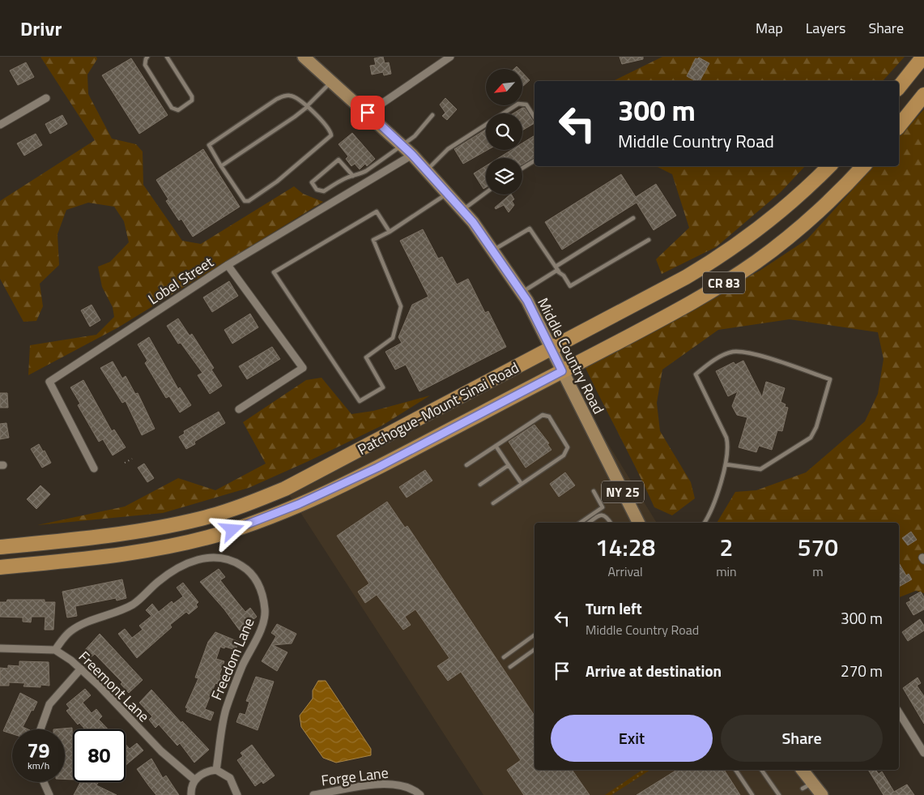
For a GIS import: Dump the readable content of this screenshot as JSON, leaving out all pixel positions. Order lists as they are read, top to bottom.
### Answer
{
  "streets": {
    "highway": ["CR 83", "Patchogue-Mount Sinai Road"],
    "main road": ["Middle Country Road", "NY 25"],
    "street": [
      "Lobel Street",
      "Freedom Lane",
      "Freemont Lane",
      "Forge Lane"
    ]
  },
  "crossings": [
    ["Lobel Street", "Middle Country Road"],
    ["Middle Country Road", "Patchogue-Mount Sinai Road"],
    ["Freedom Lane", "Freemont Lane"]
  ],
  "north": "bottom left",
  "page": {
    "header": "Drivr",
    "nav": ["Map", "Layers", "Share"],
    "turn": ["300 m", "Middle Country Road"],
    "eta": [
      "14:28",
      "Arrival",
      "2",
      "min",
      "570",
      "m"
    ],
    "list": [
      {
        "name": "Turn left",
        "note": "Middle Country Road",
        "value": "300 m"
      },
      {
        "name": "Arrive at destination",
        "value": "270 m"
      }
    ],
    "buttons": ["Exit", "Share"],
    "speed": "79 km/h",
    "limit": "80"
  }
}
